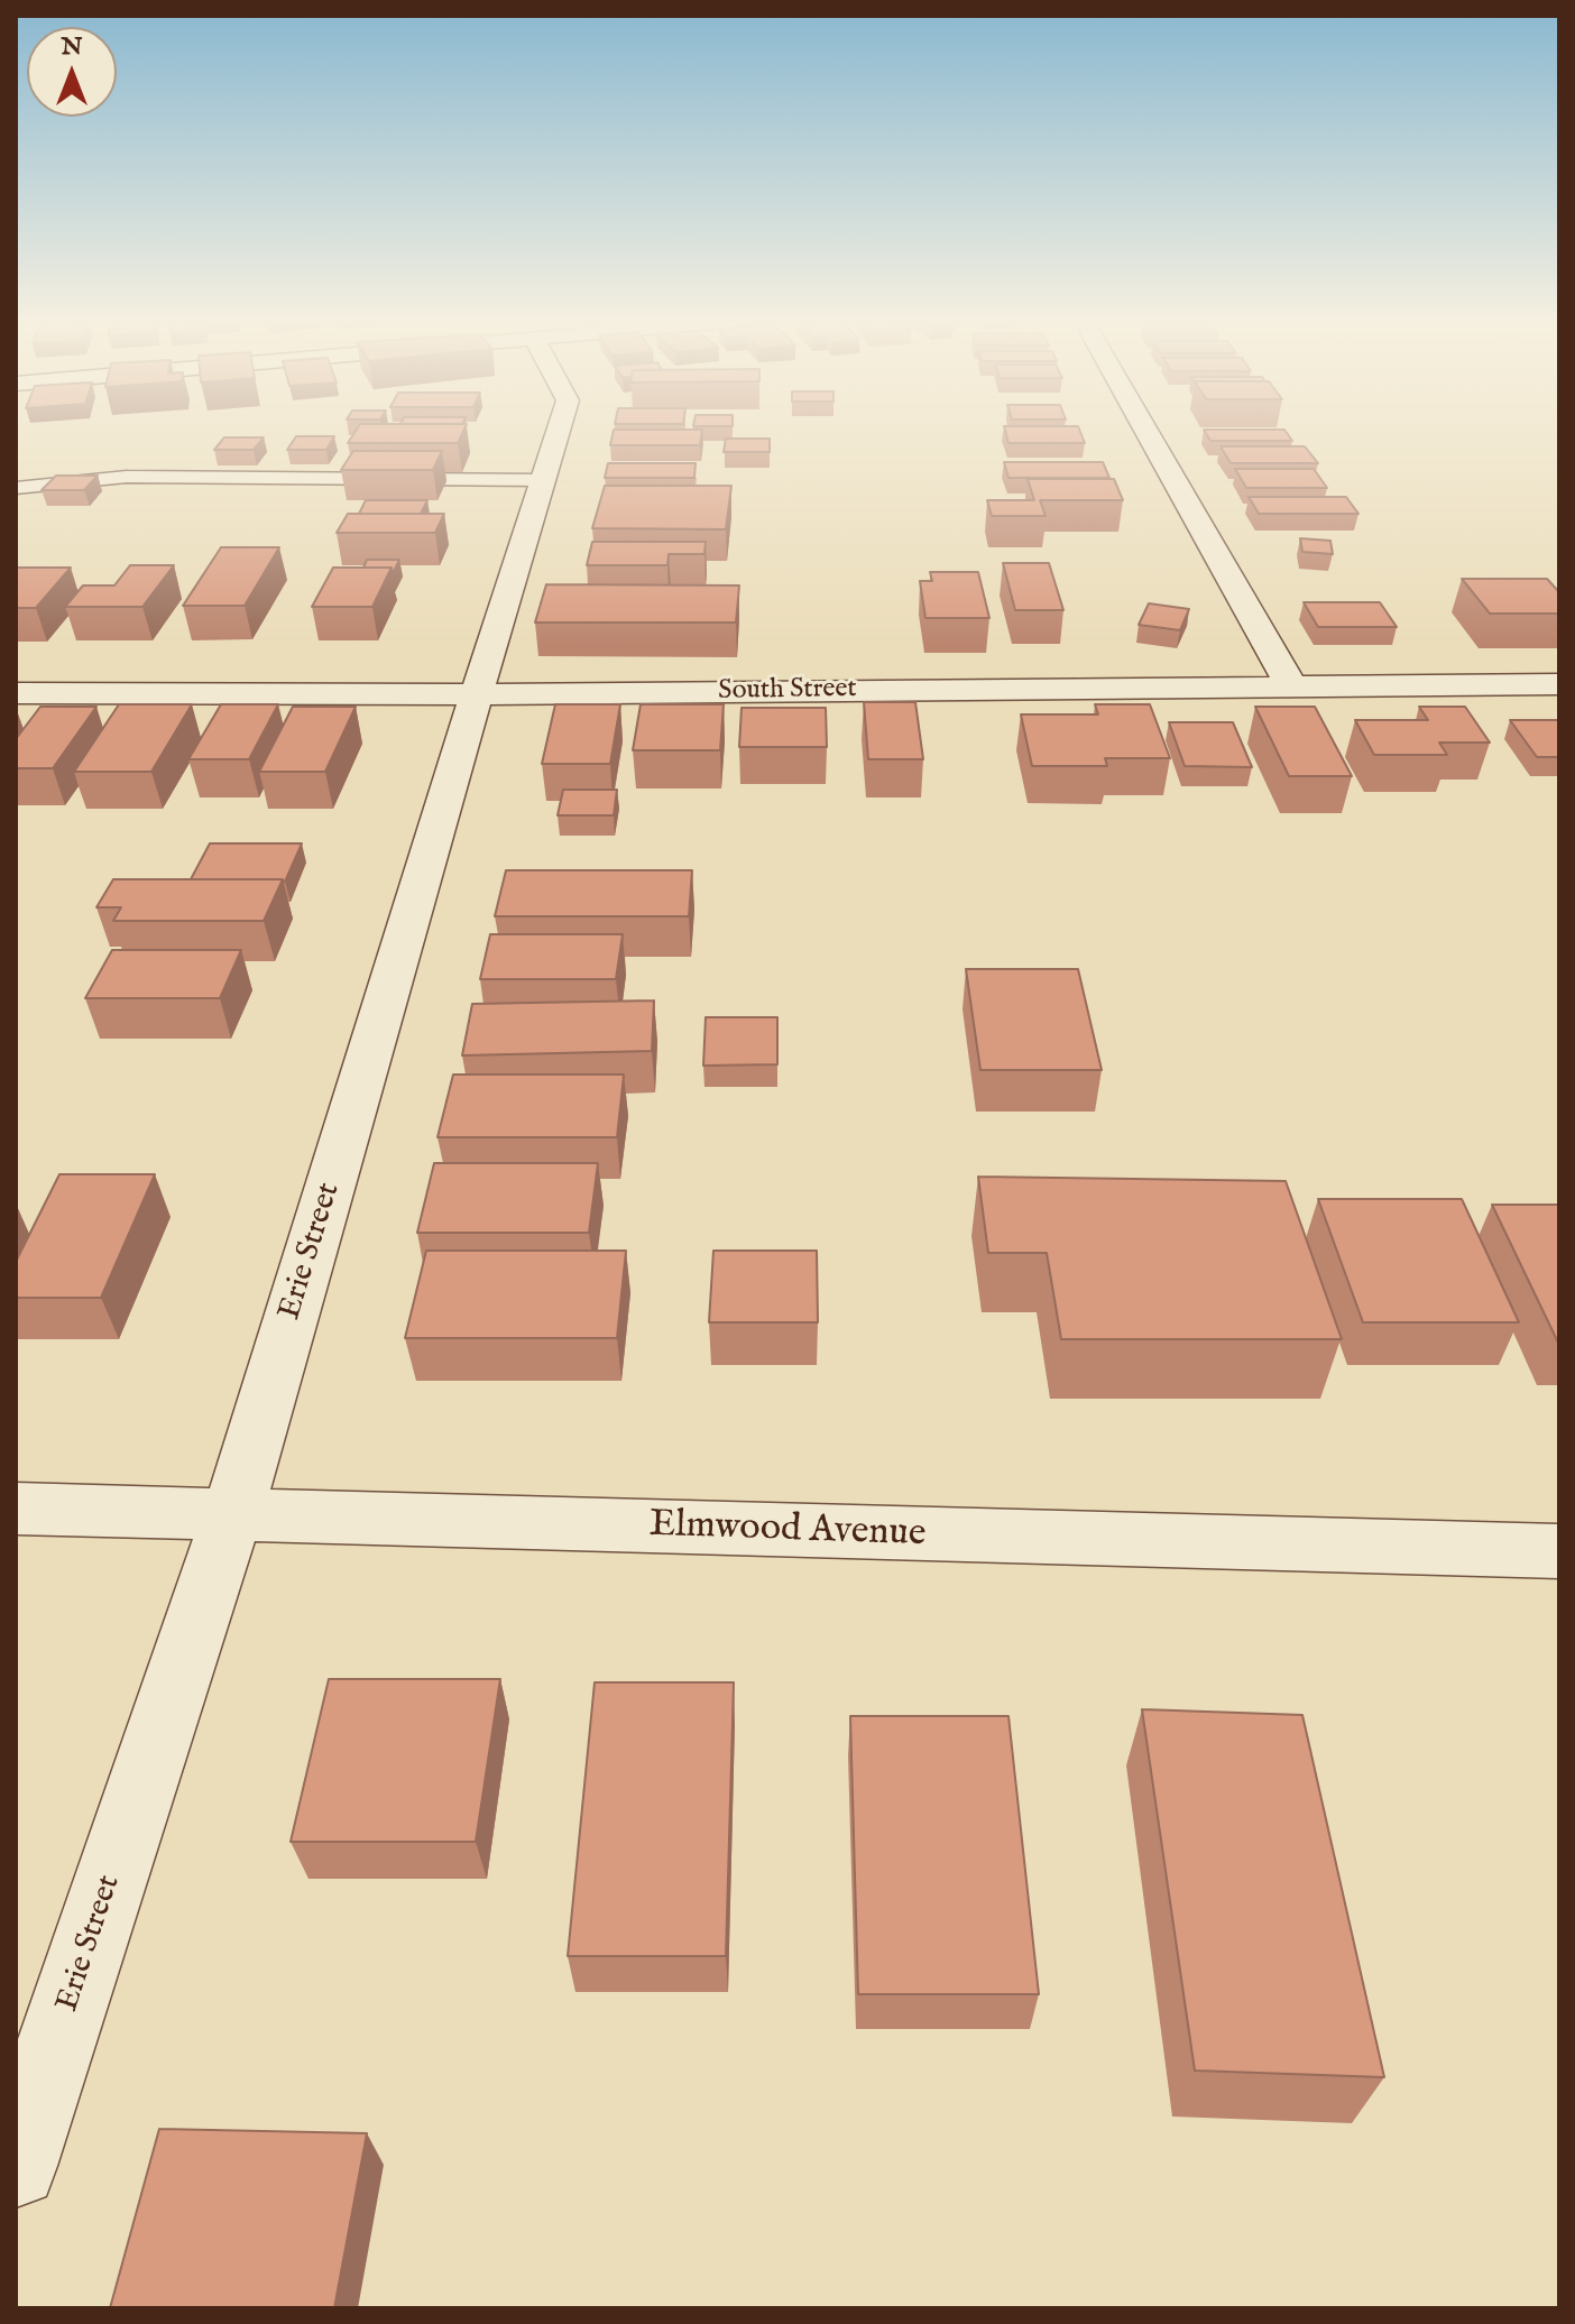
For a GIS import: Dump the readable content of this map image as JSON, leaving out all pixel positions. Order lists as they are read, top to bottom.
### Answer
{
  "streets": {
    "street": ["South Street", "Erie Street", "Elmwood Avenue"]
  },
  "crossings": [
    ["South Street", "Erie Street"],
    ["Erie Street", "Elmwood Avenue"]
  ],
  "north": "top"
}
